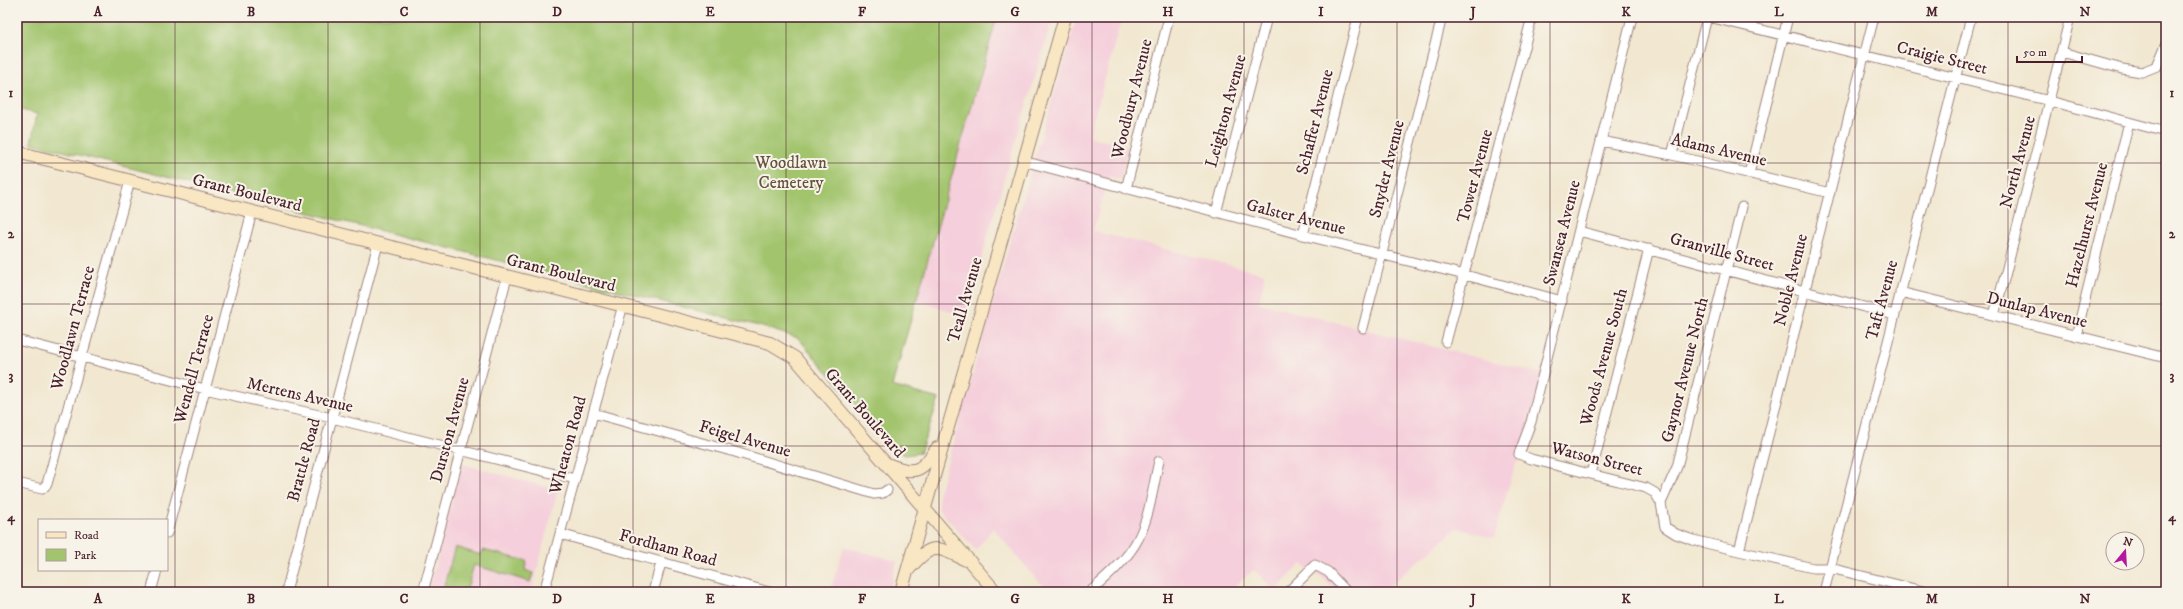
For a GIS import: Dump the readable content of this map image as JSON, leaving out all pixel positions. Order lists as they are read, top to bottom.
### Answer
{
  "streets": {
    "street": [
      "Craigie Street",
      "Woodbury Avenue",
      "Leighton Avenue",
      "Schaffer Avenue",
      "Adams Avenue",
      "North Avenue",
      "Snyder Avenue",
      "Tower Avenue",
      "Grant Boulevard",
      "Galster Avenue",
      "Hazelhurst Avenue",
      "Swansea Avenue",
      "Granville Street",
      "Noble Avenue",
      "Teall Avenue",
      "Taft Avenue",
      "Dunlap Avenue",
      "Woodlawn Terrace",
      "Woods Avenue South",
      "Wendell Terrace",
      "Gaynor Avenue North",
      "Mertens Avenue",
      "Durston Avenue",
      "Feigel Avenue",
      "Wheaton Road",
      "Watson Street",
      "Brattle Road",
      "Fordham Road"
    ]
  },
  "crossings": [
    ["Craigie Street", "North Avenue"],
    ["Craigie Street", "Hazelhurst Avenue"],
    ["Craigie Street", "Noble Avenue"],
    ["Craigie Street", "Taft Avenue"],
    ["Woodbury Avenue", "Galster Avenue"],
    ["Leighton Avenue", "Galster Avenue"],
    ["Schaffer Avenue", "Galster Avenue"],
    ["Adams Avenue", "Swansea Avenue"],
    ["Adams Avenue", "Noble Avenue"],
    ["North Avenue", "Dunlap Avenue"],
    ["Snyder Avenue", "Galster Avenue"],
    ["Tower Avenue", "Galster Avenue"],
    ["Grant Boulevard", "Teall Avenue"],
    ["Grant Boulevard", "Woodlawn Terrace"],
    ["Grant Boulevard", "Wendell Terrace"],
    ["Grant Boulevard", "Durston Avenue"],
    ["Grant Boulevard", "Wheaton Road"],
    ["Grant Boulevard", "Brattle Road"],
    ["Galster Avenue", "Swansea Avenue"],
    ["Galster Avenue", "Teall Avenue"],
    ["Hazelhurst Avenue", "Dunlap Avenue"],
    ["Swansea Avenue", "Granville Street"],
    ["Swansea Avenue", "Watson Street"],
    ["Granville Street", "Noble Avenue"],
    ["Granville Street", "Taft Avenue"],
    ["Granville Street", "Woods Avenue South"],
    ["Granville Street", "Gaynor Avenue North"],
    ["Taft Avenue", "Dunlap Avenue"],
    ["Woodlawn Terrace", "Mertens Avenue"],
    ["Woods Avenue South", "Watson Street"],
    ["Wendell Terrace", "Mertens Avenue"],
    ["Gaynor Avenue North", "Watson Street"],
    ["Mertens Avenue", "Durston Avenue"],
    ["Mertens Avenue", "Wheaton Road"],
    ["Mertens Avenue", "Brattle Road"],
    ["Feigel Avenue", "Wheaton Road"],
    ["Wheaton Road", "Fordham Road"]
  ],
  "parks": ["Woodlawn Cemetery"],
  "legend": ["Road", "Park"],
  "scale_bar": "50 m",
  "north": "top",
  "grid": {
    "columns": [
      "A",
      "B",
      "C",
      "D",
      "E",
      "F",
      "G",
      "H",
      "I",
      "J",
      "K",
      "L",
      "M",
      "N"
    ],
    "rows": [
      "1",
      "2",
      "3",
      "4"
    ]
  }
}
